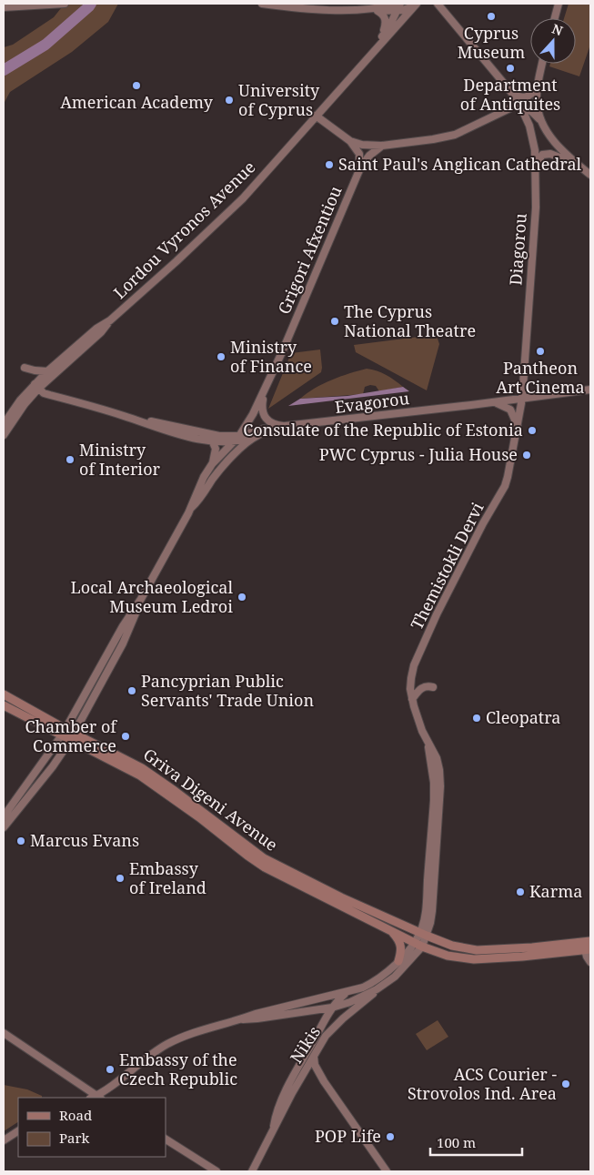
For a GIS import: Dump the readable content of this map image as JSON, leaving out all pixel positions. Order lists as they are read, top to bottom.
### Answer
{
  "streets": {
    "main road": [
      "Lordou Vyronos Avenue",
      "Diagorou",
      "Grigori Afxentiou",
      "Evagorou",
      "Themistokli Dervi",
      "Griva Digeni Avenue",
      "Nikis"
    ]
  },
  "crossings": [
    ["Diagorou", "Evagorou"],
    ["Diagorou", "Themistokli Dervi"],
    ["Grigori Afxentiou", "Evagorou"],
    ["Evagorou", "Themistokli Dervi"],
    ["Themistokli Dervi", "Griva Digeni Avenue"]
  ],
  "places": [
    "Cyprus Museum",
    "Department of Antiquites",
    "American Academy",
    "University of Cyprus",
    "Saint Paul's Anglican Cathedral",
    "The Cyprus National Theatre",
    "Pantheon Art Cinema",
    "Ministry of Finance",
    "Consulate of the Republic of Estonia",
    "PWC Cyprus - Julia House",
    "Ministry of Interior",
    "Local Archaeological Museum Ledroi",
    "Pancyprian Public Servants' Trade Union",
    "Cleopatra",
    "Chamber of Commerce",
    "Marcus Evans",
    "Embassy of Ireland",
    "Karma",
    "Embassy of the Czech Republic",
    "ACS Courier - Strovolos Ind. Area",
    "POP Life"
  ],
  "legend": ["Road", "Park"],
  "scale_bar": "100 m",
  "north": "top"
}
